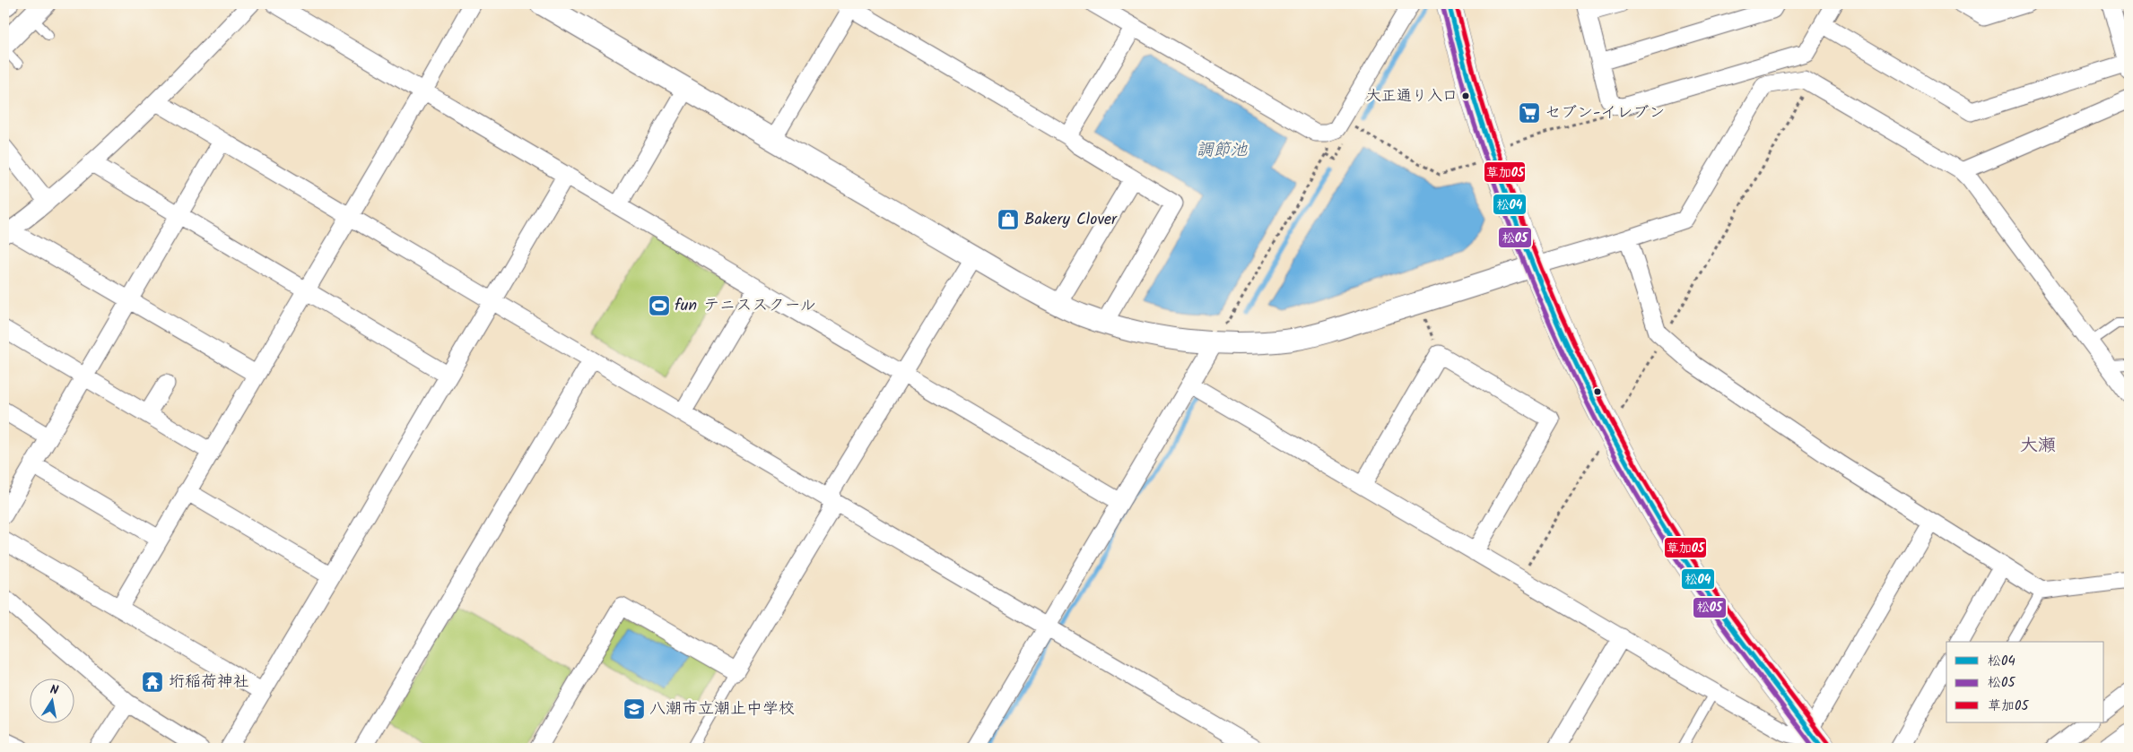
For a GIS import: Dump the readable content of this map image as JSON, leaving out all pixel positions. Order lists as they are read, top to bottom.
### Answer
{
  "districts": ["大瀬"],
  "water": ["調節池"],
  "places": {
    "other": ["大正通り入口"],
    "supermarket": ["セブン-イレブン"],
    "shop": ["Bakery Clover"],
    "sports": ["fun テニススクール"],
    "temple": ["垳稲荷神社"],
    "school or university": ["八潮市立潮止中学校"]
  },
  "lines": ["transit line 松04", "transit line 草加05", "transit line 松05"],
  "legend": ["松04", "松05", "草加05"],
  "north": "top"
}
